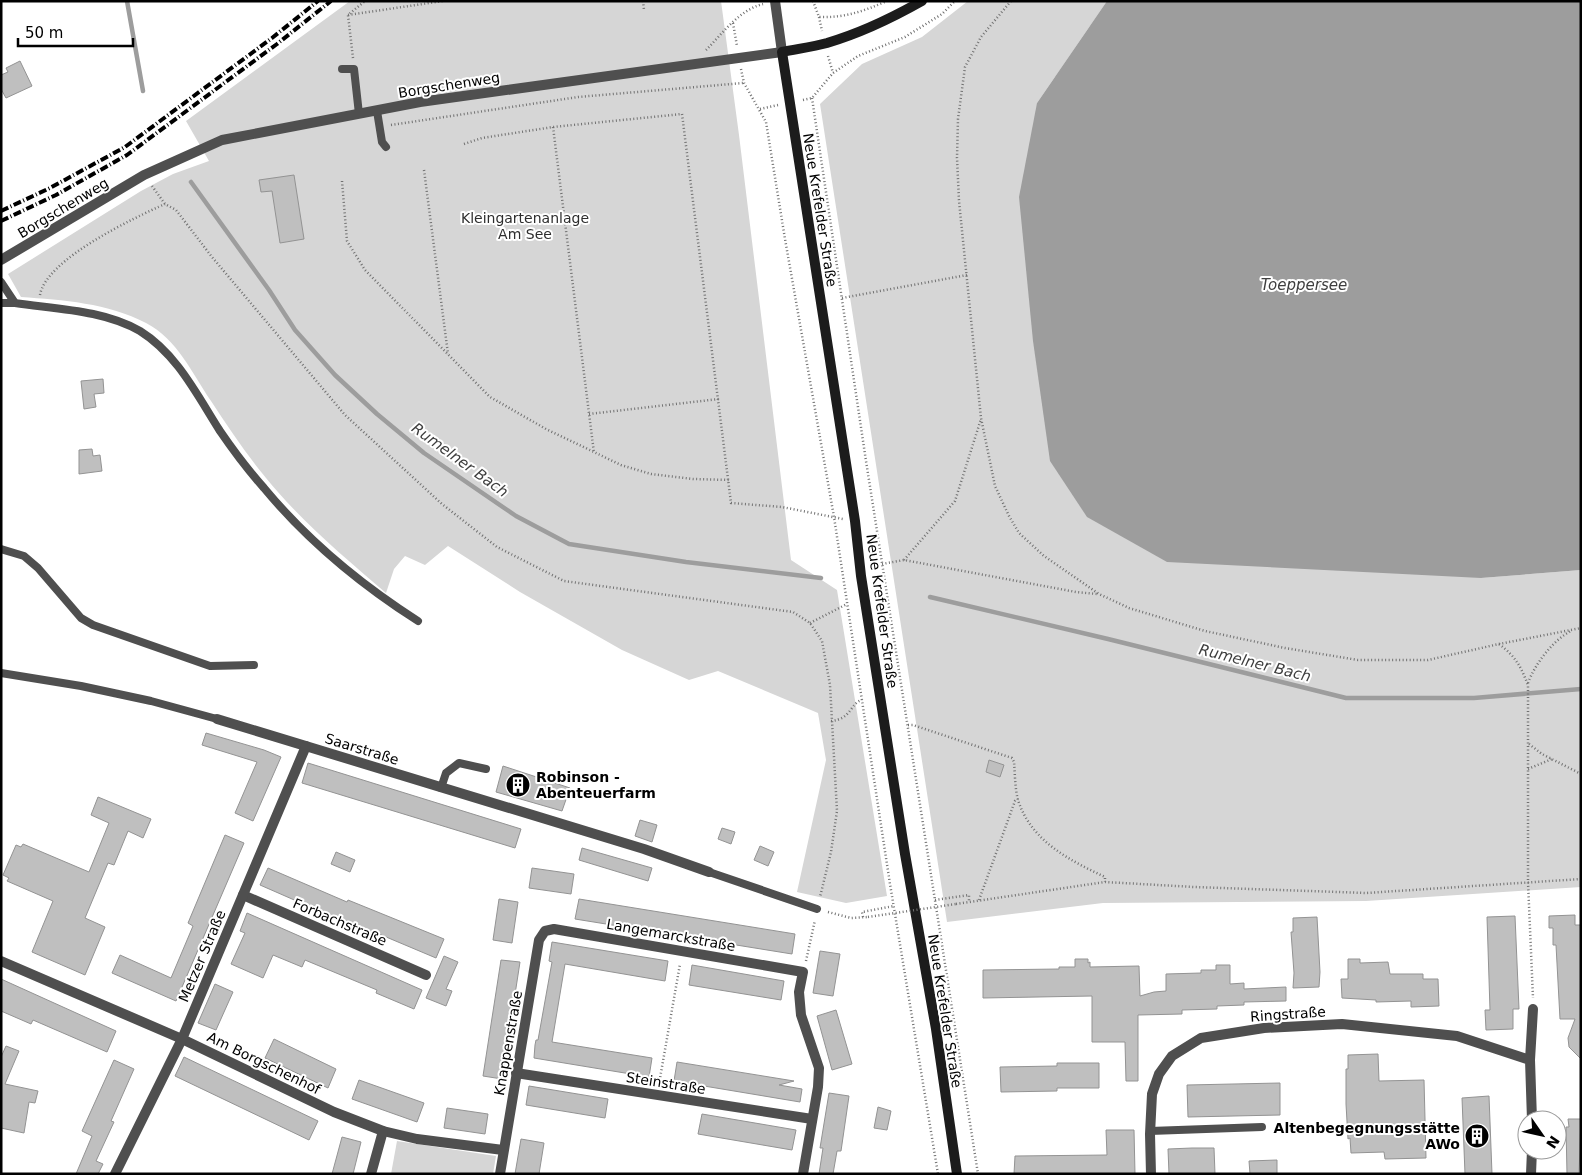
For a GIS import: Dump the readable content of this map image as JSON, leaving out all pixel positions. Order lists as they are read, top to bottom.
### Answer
{
  "streets": {
    "main road": ["Borgschenweg", "Neue Krefelder Straße"],
    "street": [
      "Saarstraße",
      "Forbachstraße",
      "Langemarckstraße",
      "Metzer Straße",
      "Ringstraße",
      "Knappenstraße",
      "Am Borgschenhof",
      "Steinstraße"
    ]
  },
  "crossings": [
    ["Borgschenweg", "Neue Krefelder Straße"],
    ["Saarstraße", "Metzer Straße"],
    ["Forbachstraße", "Metzer Straße"],
    ["Langemarckstraße", "Knappenstraße"],
    ["Metzer Straße", "Am Borgschenhof"],
    ["Knappenstraße", "Am Borgschenhof"],
    ["Knappenstraße", "Steinstraße"]
  ],
  "water": ["Toeppersee", "Rumelner Bach"],
  "parks": ["Kleingartenanlage Am See"],
  "places": {
    "building": ["Robinson - Abenteuerfarm", "Altenbegegnungsstätte AWo"]
  },
  "scale_bar": "50 m",
  "north": "bottom right"
}
